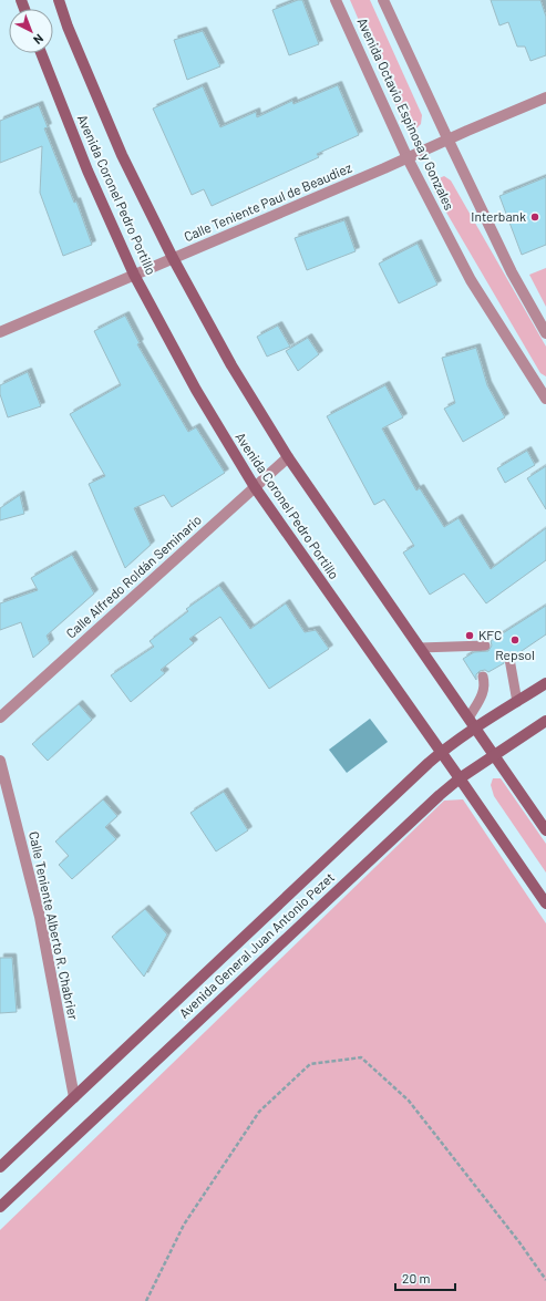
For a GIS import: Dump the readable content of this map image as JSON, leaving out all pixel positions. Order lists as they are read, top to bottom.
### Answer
{
  "streets": {
    "main road": ["Avenida Coronel Pedro Portillo", "Avenida General Juan Antonio Pezet"],
    "street": [
      "Avenida Octavio Espinosa y Gonzales",
      "Calle Teniente Paul de Beaudiez",
      "Calle Alfredo Roldán Seminario",
      "Calle Teniente Alberto R. Chabrier"
    ]
  },
  "crossings": [
    ["Avenida Octavio Espinosa y Gonzales", "Calle Teniente Paul de Beaudiez"],
    ["Avenida Coronel Pedro Portillo", "Calle Teniente Paul de Beaudiez"],
    ["Avenida Coronel Pedro Portillo", "Calle Alfredo Roldán Seminario"],
    ["Avenida Coronel Pedro Portillo", "Avenida General Juan Antonio Pezet"],
    ["Calle Teniente Alberto R. Chabrier", "Avenida General Juan Antonio Pezet"]
  ],
  "places": ["Interbank", "KFC", "Repsol"],
  "scale_bar": "20 m",
  "north": "bottom right"
}
